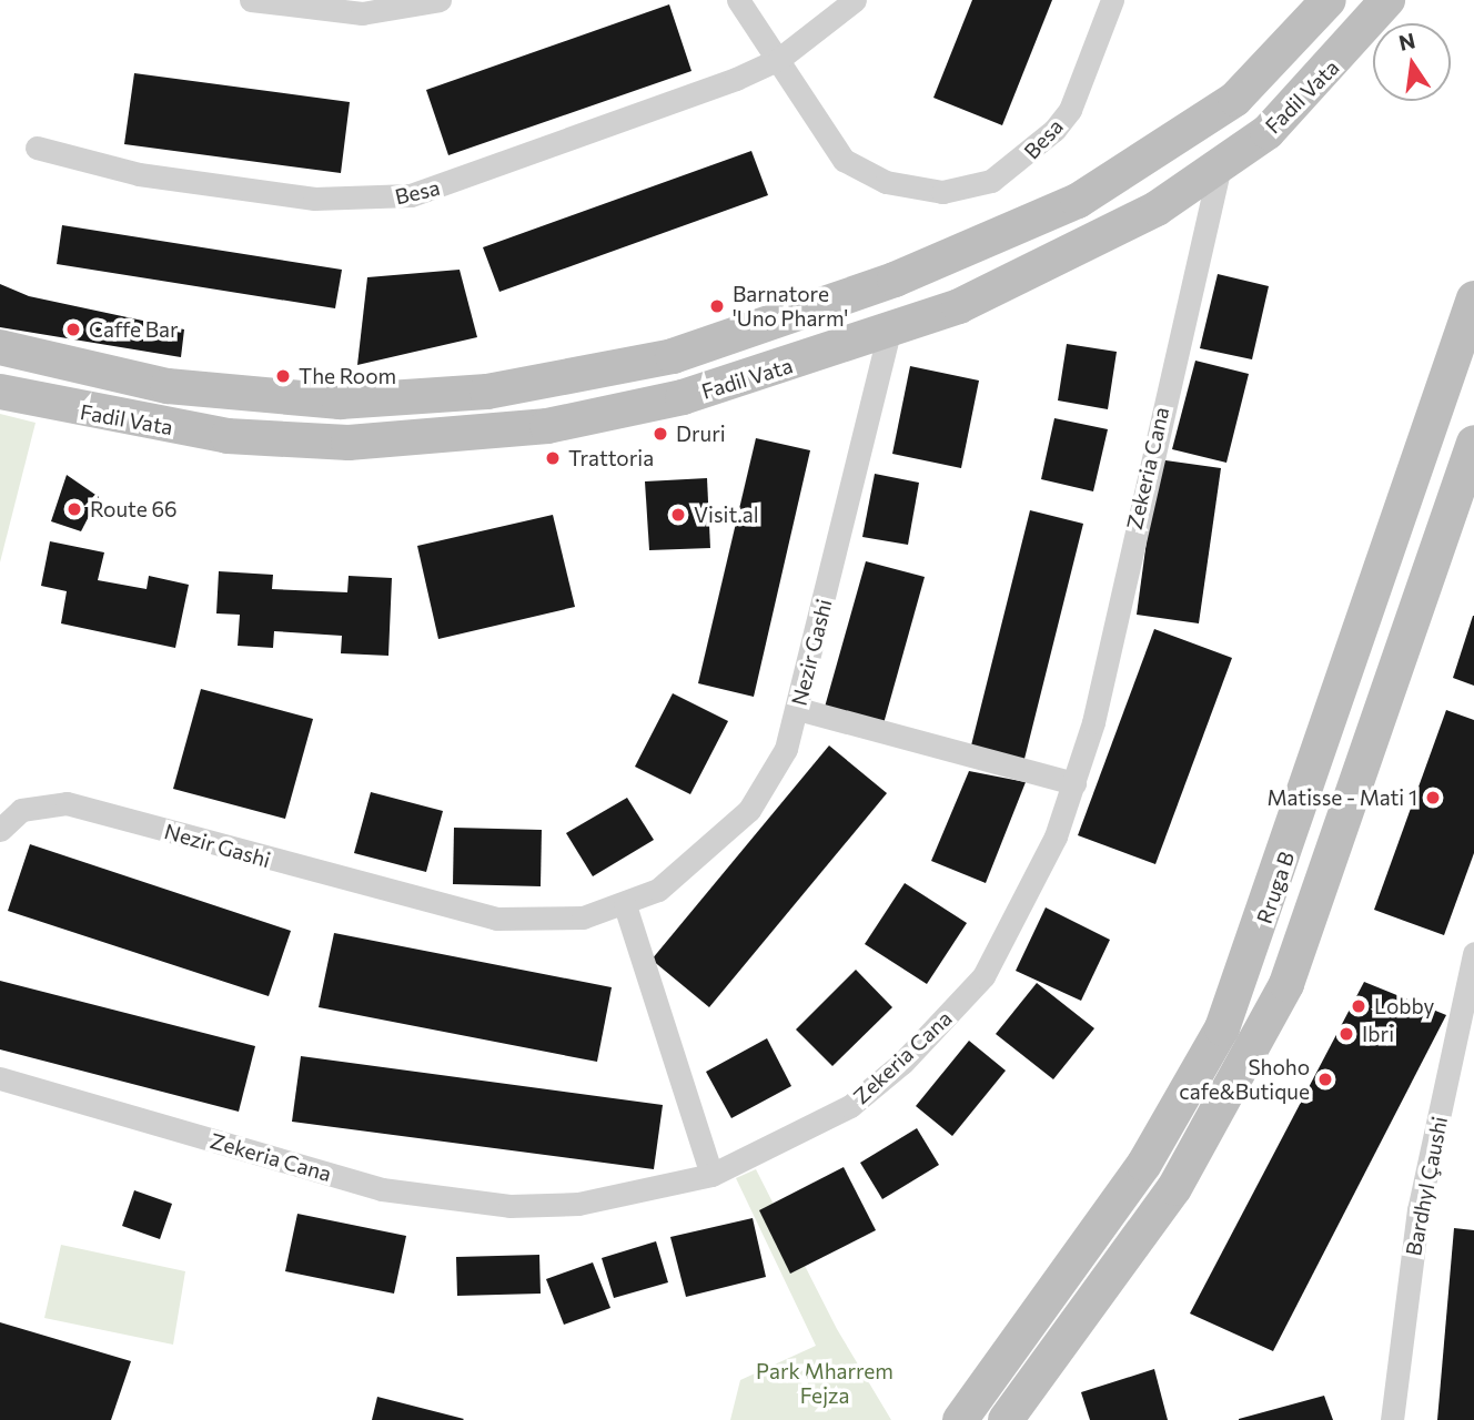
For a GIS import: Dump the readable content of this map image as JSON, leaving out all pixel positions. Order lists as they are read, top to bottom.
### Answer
{
  "streets": {
    "main road": ["Fadil Vata", "Rruga B"],
    "street": [
      "Besa",
      "Zekeria Cana",
      "Nezir Gashi",
      "Bardhyl Çaushi"
    ]
  },
  "crossings": [
    ["Fadil Vata", "Zekeria Cana"],
    ["Fadil Vata", "Nezir Gashi"]
  ],
  "parks": ["Park Mharrem Fejza"],
  "places": [
    "Barnatore 'Uno Pharm'",
    "Caffe Bar",
    "The Room",
    "Druri",
    "Trattoria",
    "Route 66",
    "Visit.al",
    "Matisse - Mati 1",
    "Lobby",
    "Ibri",
    "Shoho cafe&Butique"
  ],
  "north": "top"
}
